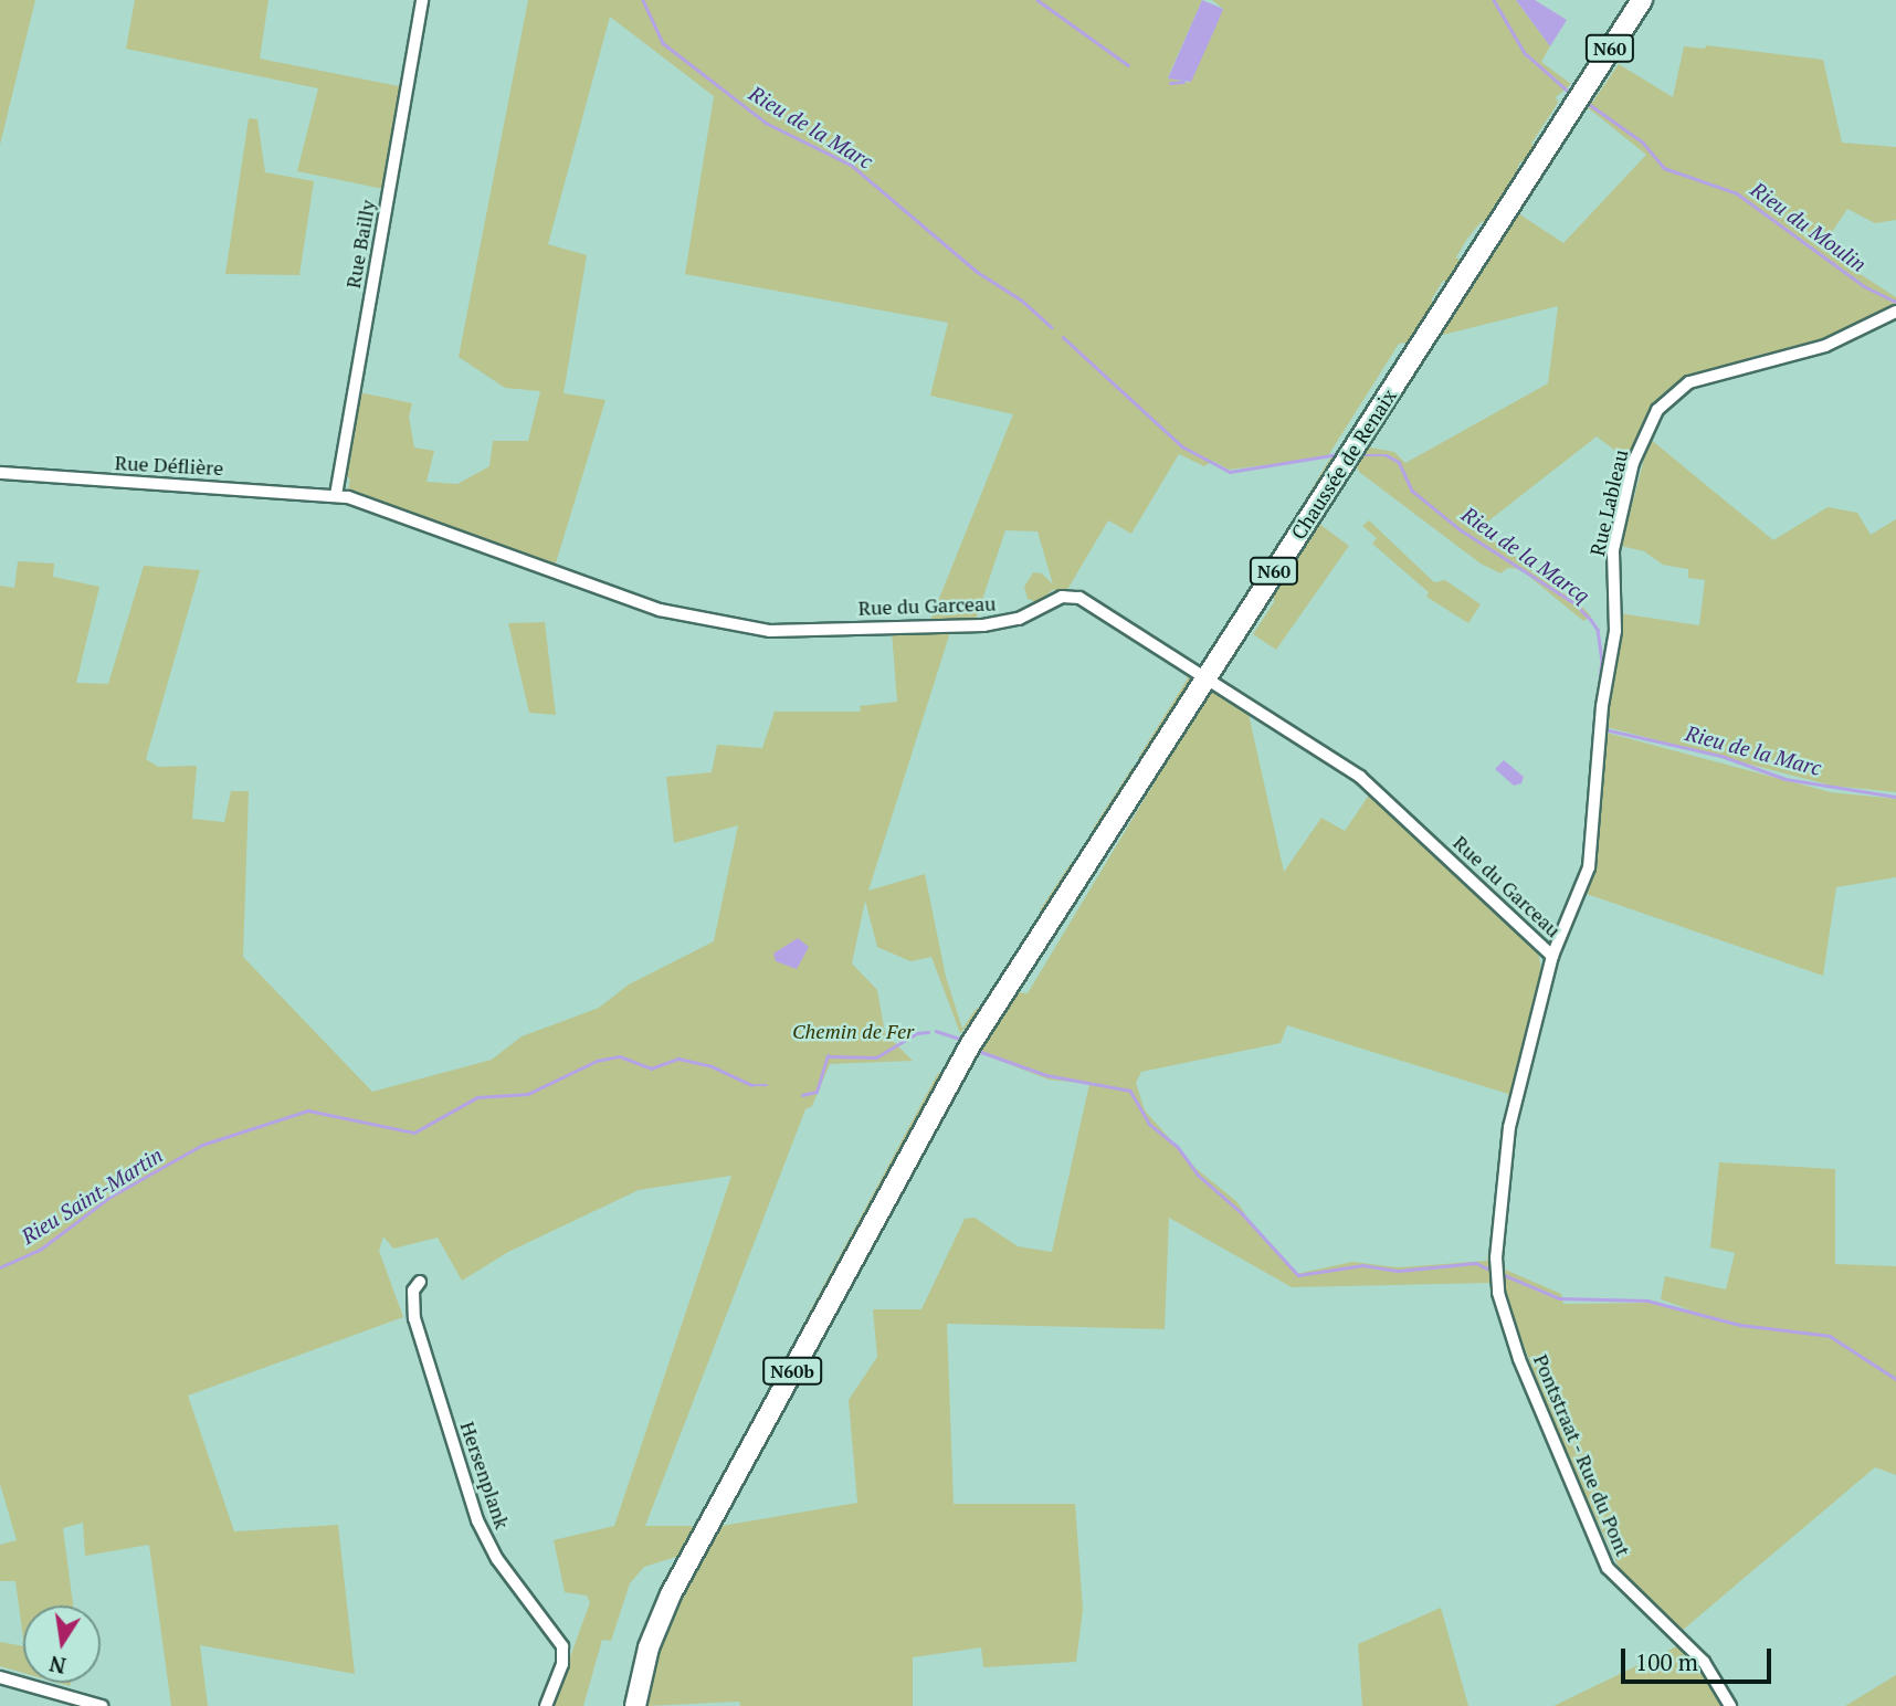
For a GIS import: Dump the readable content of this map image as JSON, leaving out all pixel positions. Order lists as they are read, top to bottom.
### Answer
{
  "streets": {
    "main road": ["N60", "Chaussée de Renaix", "N60b"],
    "street": [
      "Rue Bailly",
      "Rue Déflière",
      "Rue Lableau",
      "Rue du Garceau",
      "Pontstraat - Rue du Pont",
      "Hersenplank"
    ]
  },
  "crossings": [
    ["Rue Bailly", "Rue Déflière"],
    ["Rue Bailly", "Rue du Garceau"],
    ["Chaussée de Renaix", "Rue du Garceau"],
    ["Chaussée de Renaix", "N60b"],
    ["Rue Déflière", "Rue du Garceau"],
    ["Rue Lableau", "Rue du Garceau"],
    ["Rue du Garceau", "Pontstraat - Rue du Pont"]
  ],
  "water": [
    "Rieu de la Marc",
    "Rieu du Moulin",
    "Rieu de la Marcq",
    "Rieu Saint-Martin"
  ],
  "parks": ["Chemin de Fer"],
  "scale_bar": "100 m",
  "north": "bottom"
}
